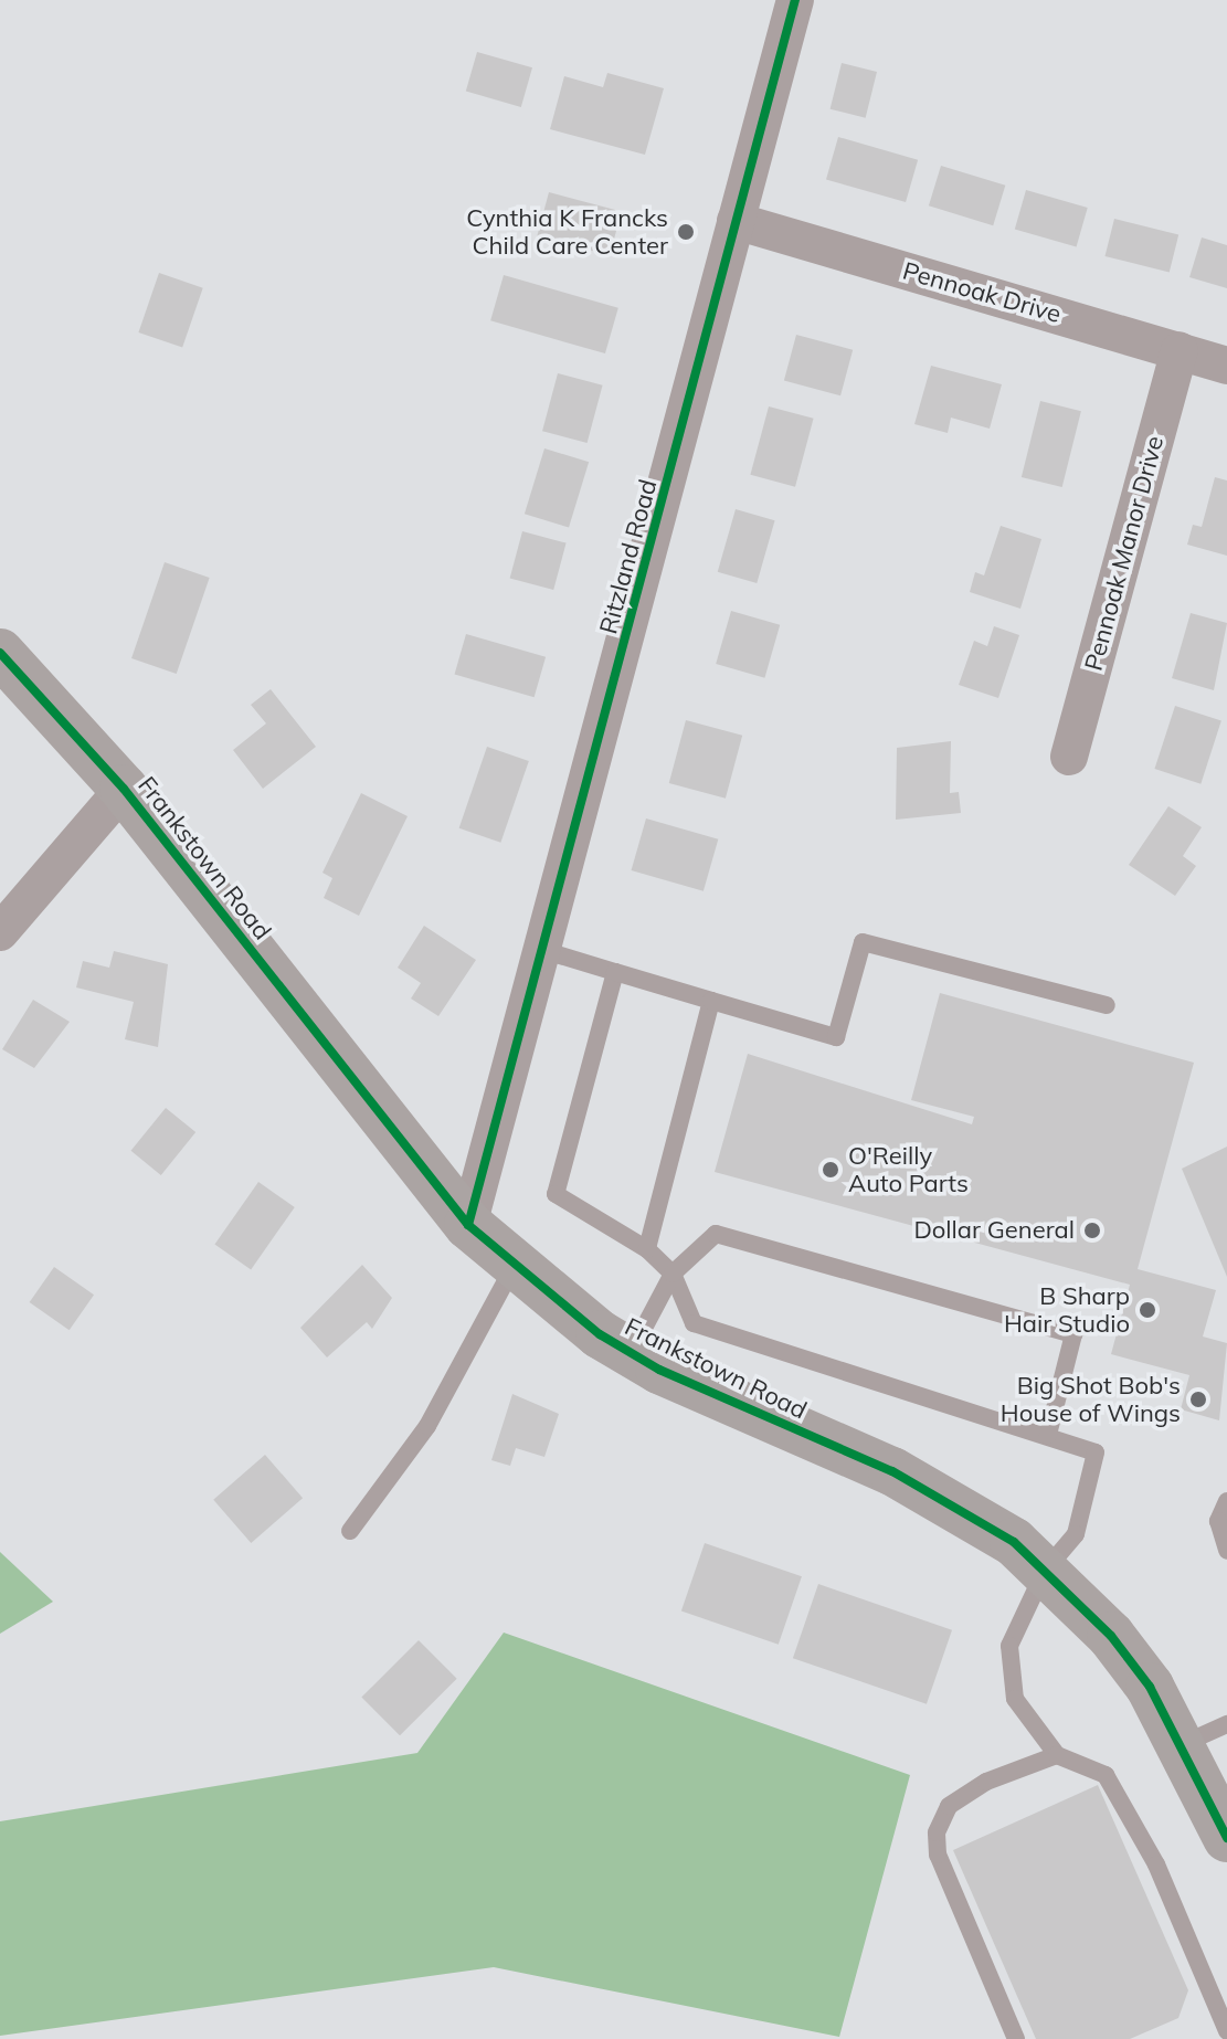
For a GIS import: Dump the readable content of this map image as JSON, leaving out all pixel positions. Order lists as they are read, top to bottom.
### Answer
{
  "streets": {
    "main road": ["Frankstown Road"],
    "street": ["Pennoak Drive", "Pennoak Manor Drive", "Ritzland Road"]
  },
  "crossings": [
    ["Pennoak Drive", "Pennoak Manor Drive"],
    ["Pennoak Drive", "Ritzland Road"],
    ["Ritzland Road", "Frankstown Road"]
  ],
  "places": [
    "Cynthia K Francks Child Care Center",
    "O'Reilly Auto Parts",
    "Dollar General",
    "B Sharp Hair Studio",
    "Big Shot Bob's House of Wings"
  ]
}
